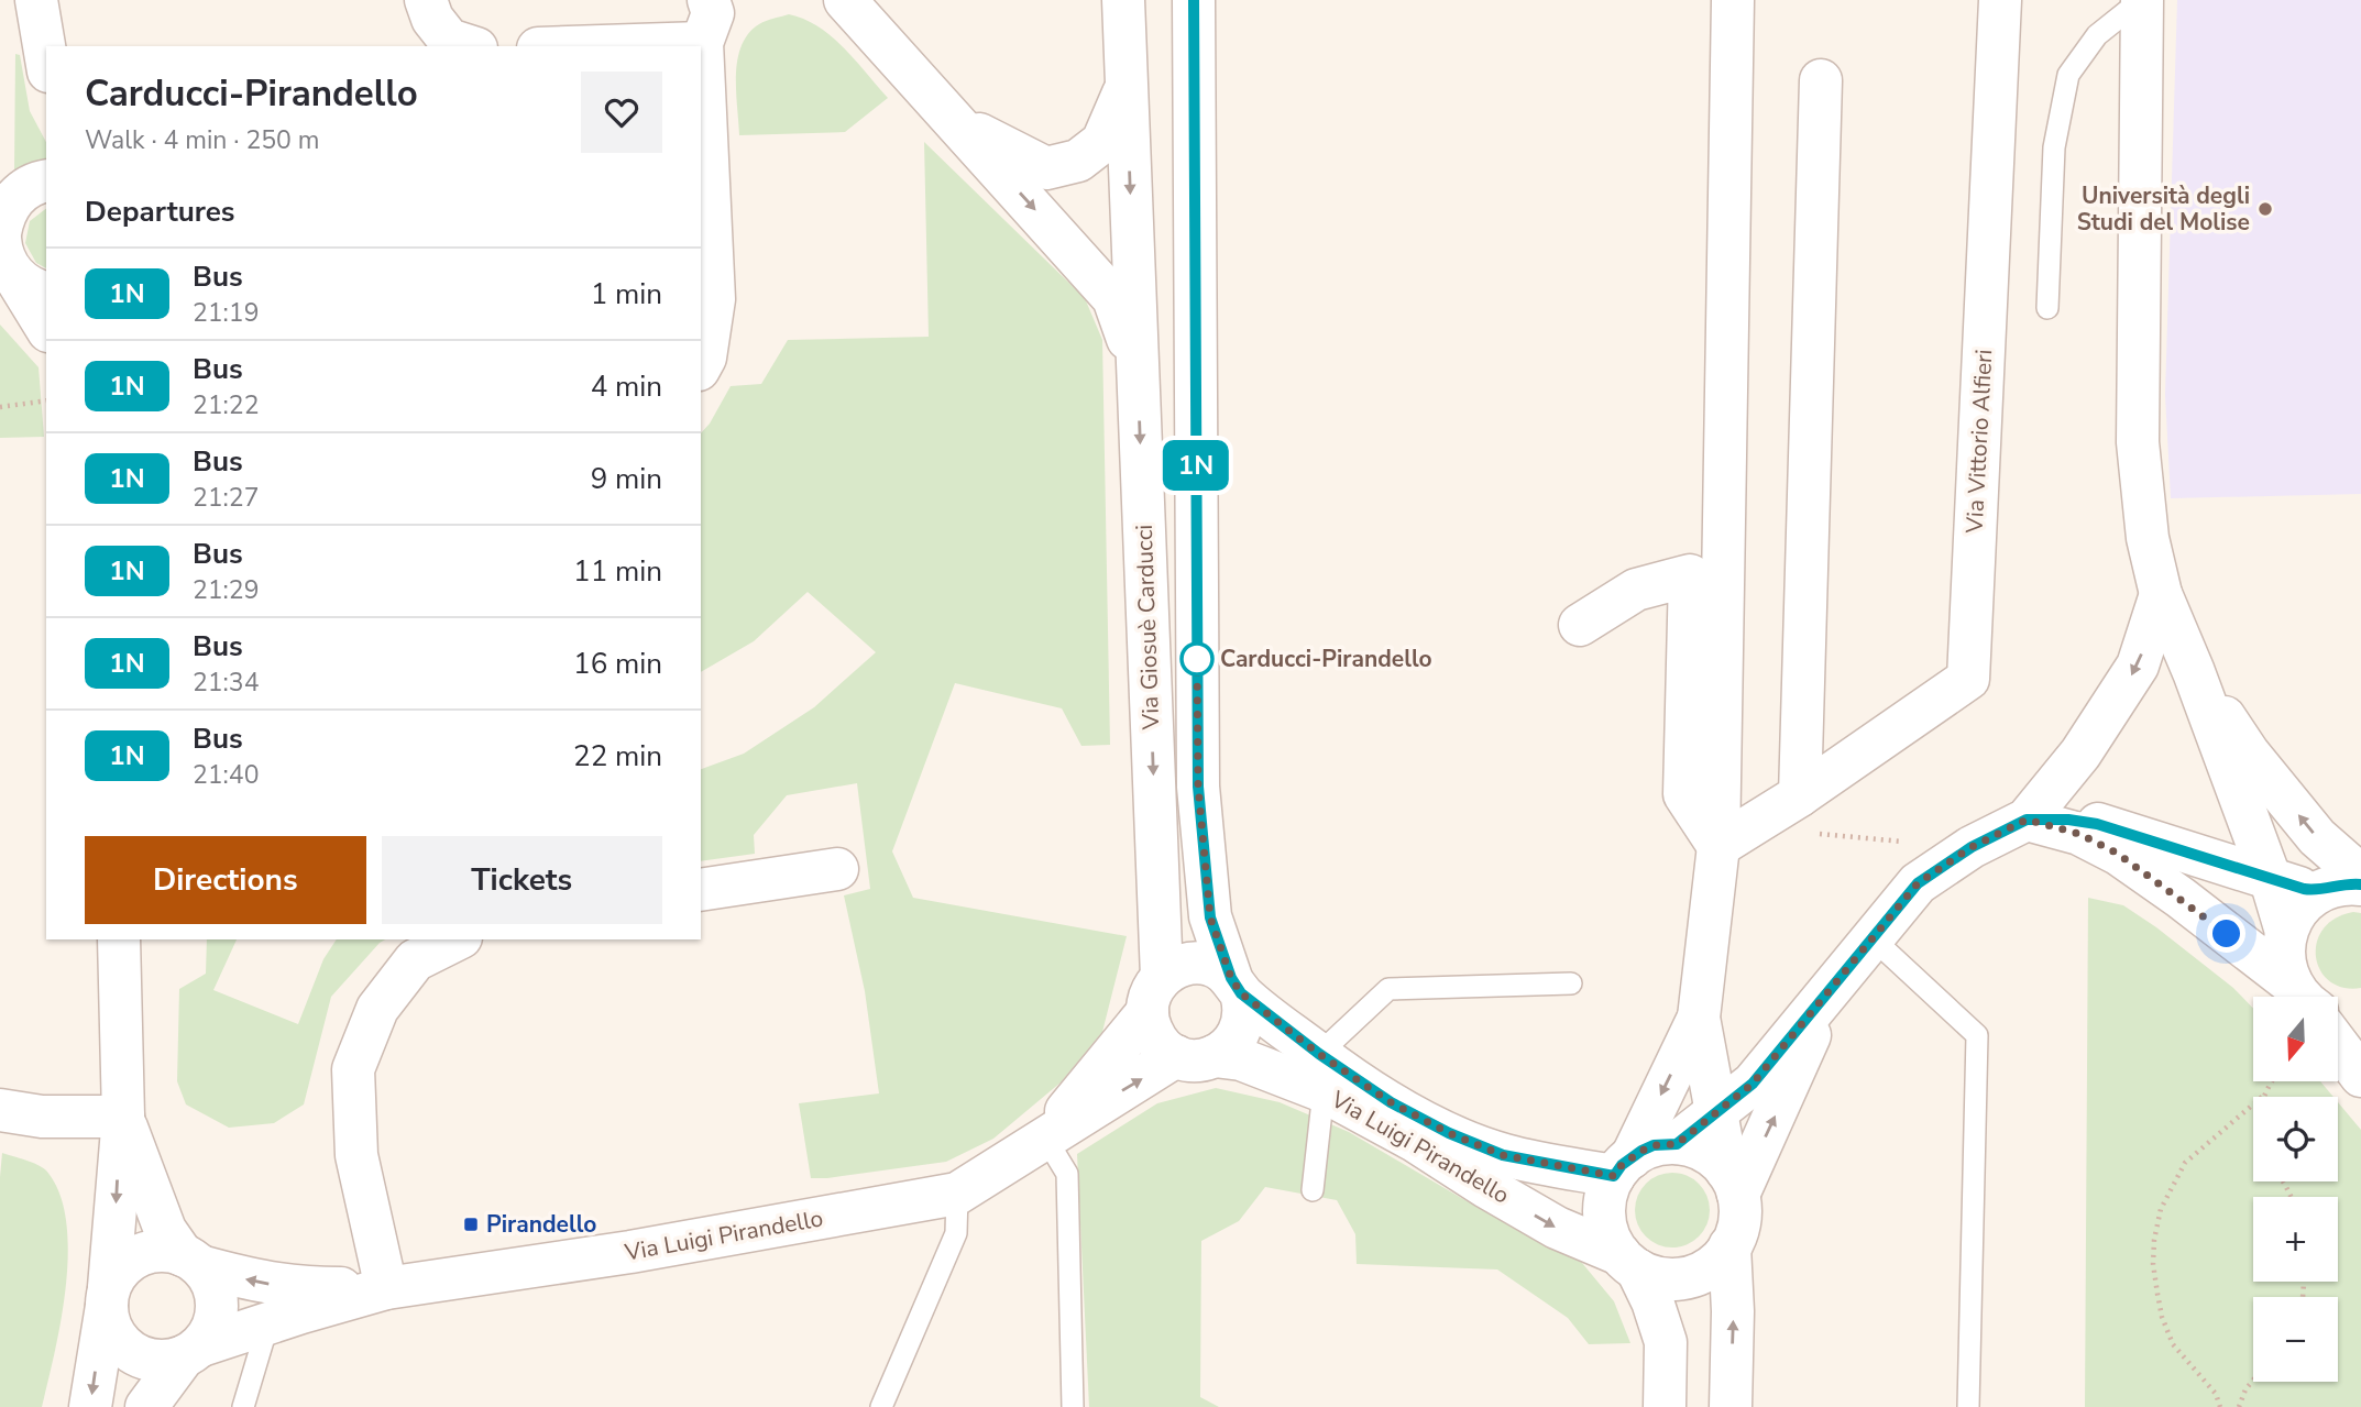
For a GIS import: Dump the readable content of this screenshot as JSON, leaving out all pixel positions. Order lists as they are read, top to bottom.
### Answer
{
  "streets": {
    "street": ["Via Vittorio Alfieri", "Via Giosuè Carducci", "Via Luigi Pirandello"]
  },
  "crossings": [
    ["Via Giosuè Carducci", "Via Luigi Pirandello"]
  ],
  "places": {
    "other": ["Università degli Studi del Molise", "Carducci-Pirandello"],
    "transit": ["Pirandello"]
  },
  "lines": ["bus line 1N"],
  "north": "bottom",
  "page": {
    "on_map": "1N",
    "heading": [
      ["Carducci-Pirandello", "Walk · 4 min · 250 m"],
      "Departures"
    ],
    "list": [
      {
        "mark": "1N",
        "name": "Bus",
        "note": "21:19",
        "value": "1 min"
      },
      {
        "mark": "1N",
        "name": "Bus",
        "note": "21:22",
        "value": "4 min"
      },
      {
        "mark": "1N",
        "name": "Bus",
        "note": "21:27",
        "value": "9 min"
      },
      {
        "mark": "1N",
        "name": "Bus",
        "note": "21:29",
        "value": "11 min"
      },
      {
        "mark": "1N",
        "name": "Bus",
        "note": "21:34",
        "value": "16 min"
      },
      {
        "mark": "1N",
        "name": "Bus",
        "note": "21:40",
        "value": "22 min"
      }
    ],
    "buttons": ["Directions", "Tickets"],
    "map_buttons": ["+", "−"]
  }
}
